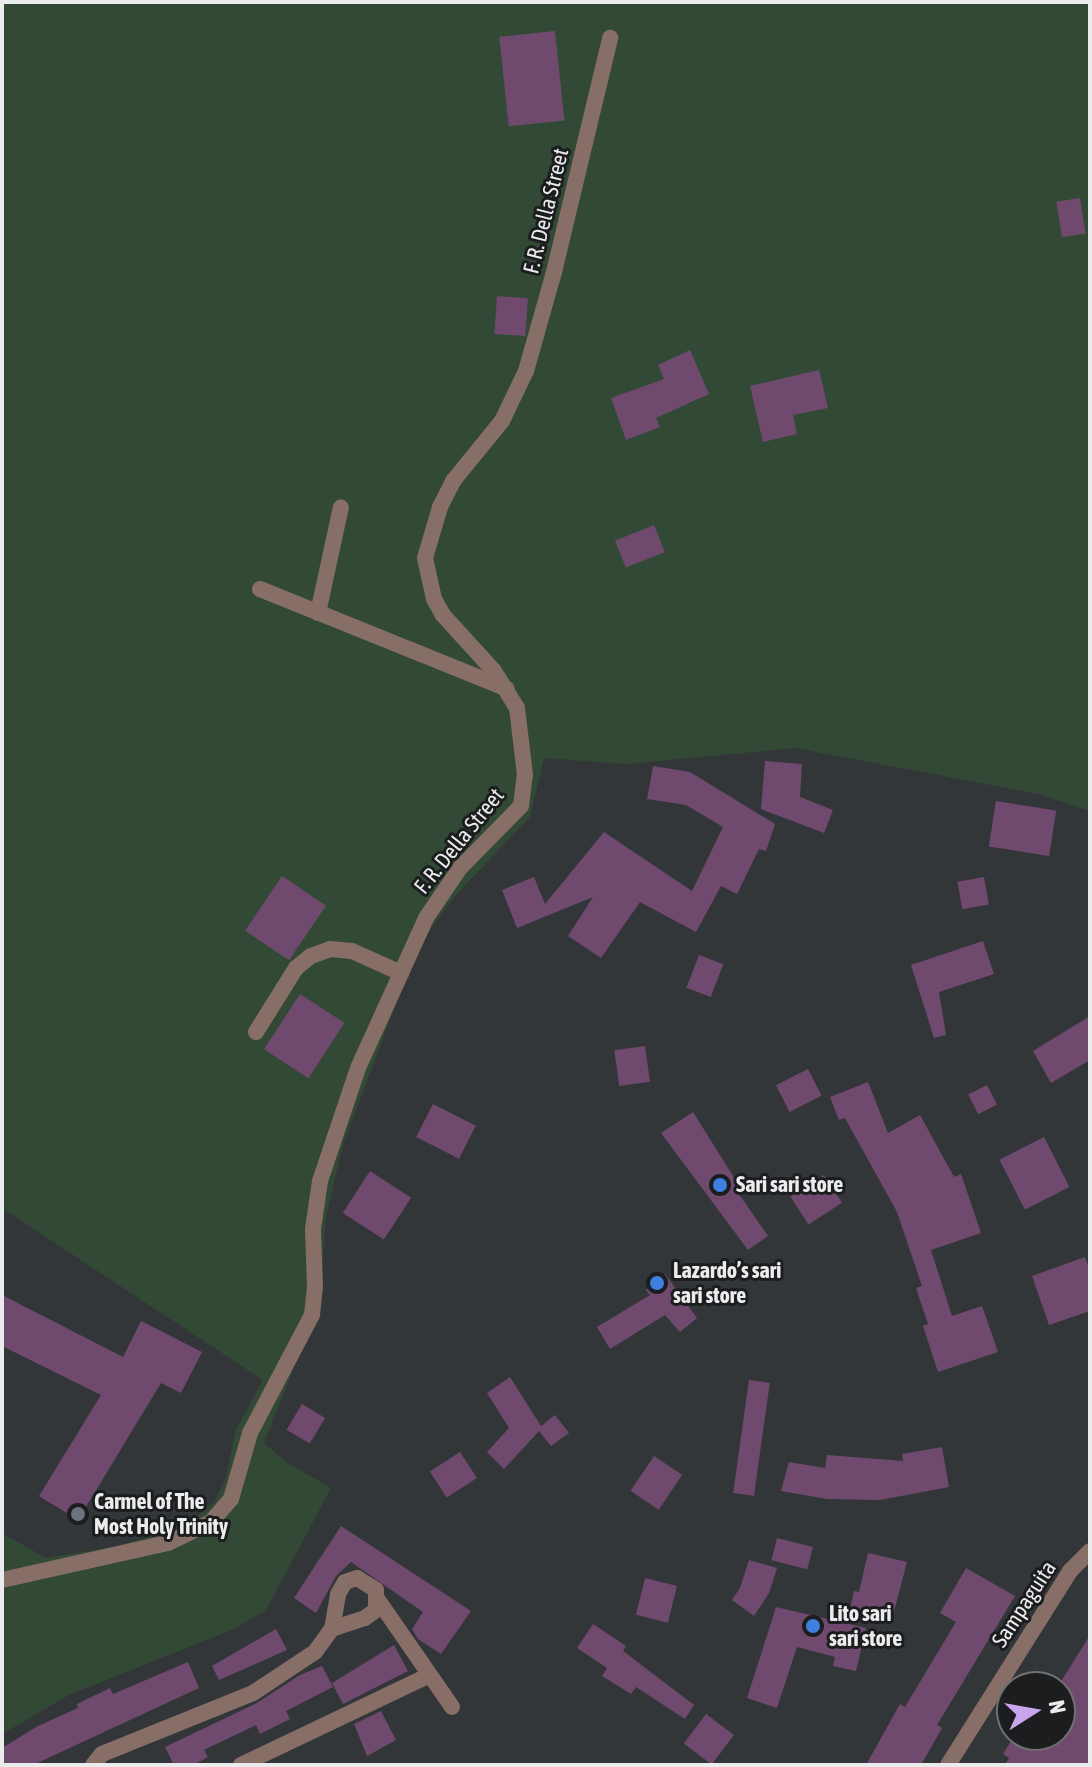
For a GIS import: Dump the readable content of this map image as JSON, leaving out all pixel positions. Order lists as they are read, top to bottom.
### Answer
{
  "streets": {
    "street": ["F. R. Della Street", "Sampaguita"]
  },
  "places": [
    "Sari sari store",
    "Lazardo’s sari sari store",
    "Carmel of The Most Holy Trinity",
    "Lito sari sari store"
  ],
  "north": "right"
}
